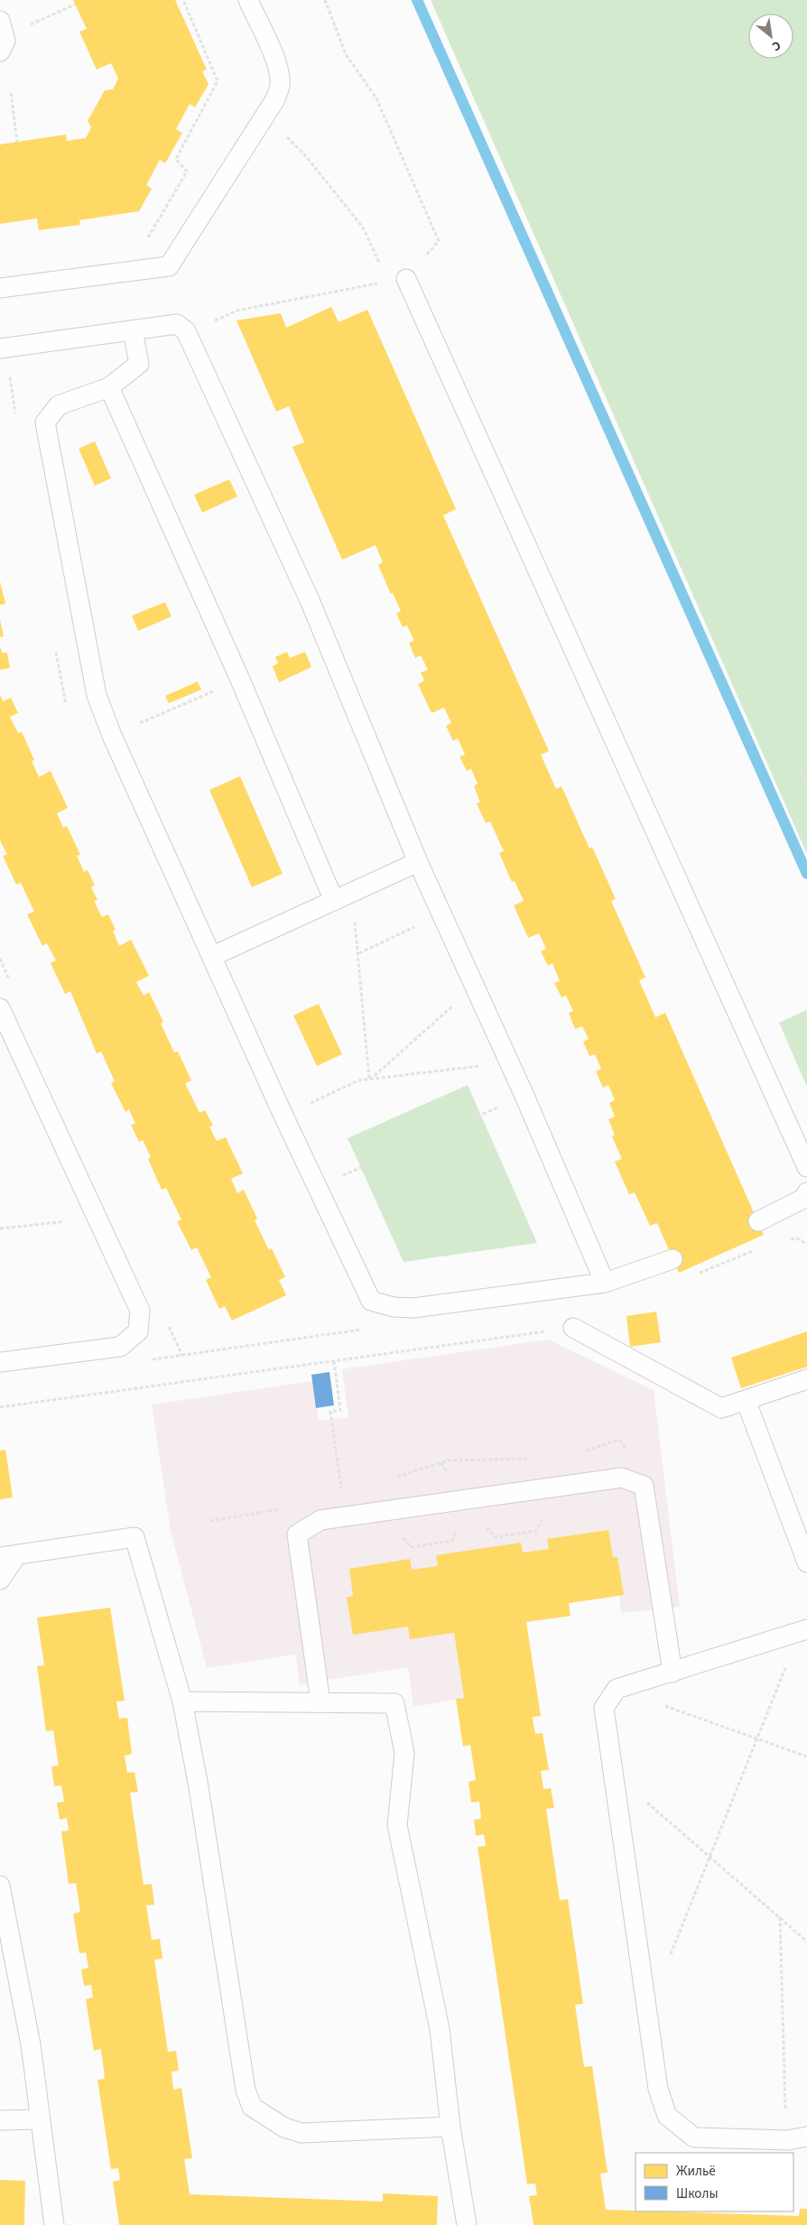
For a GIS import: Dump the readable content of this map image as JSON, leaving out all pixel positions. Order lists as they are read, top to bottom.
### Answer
{
  "legend": ["Жильё", "Школы"],
  "north": "bottom right"
}
